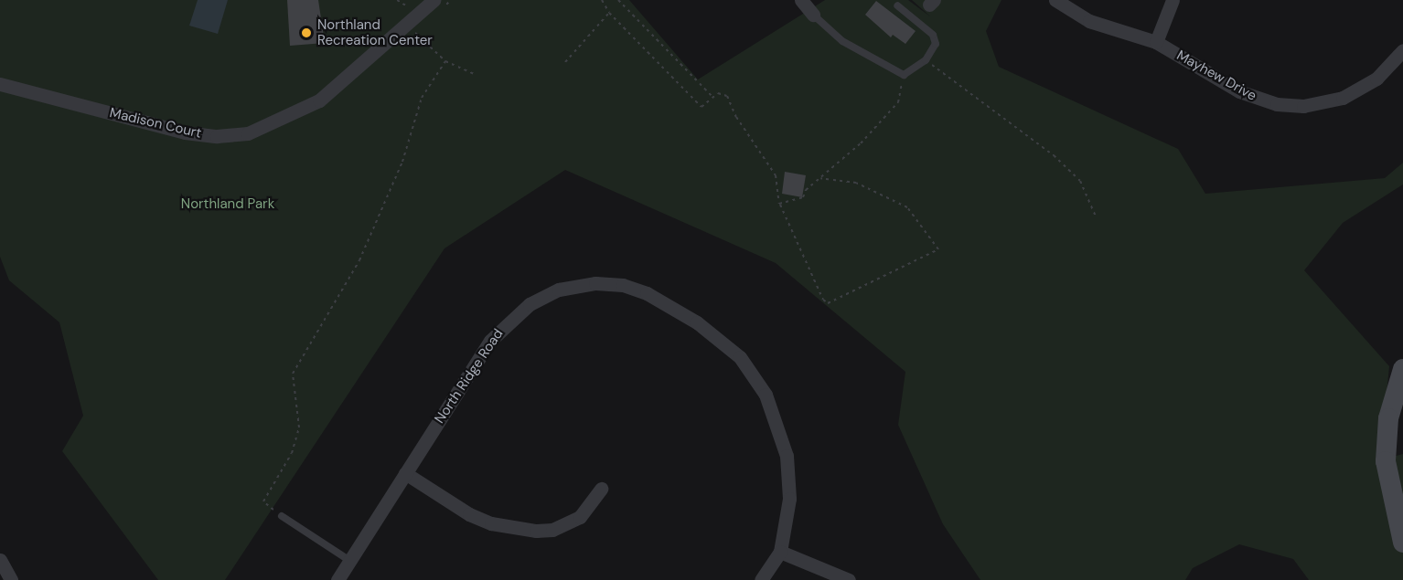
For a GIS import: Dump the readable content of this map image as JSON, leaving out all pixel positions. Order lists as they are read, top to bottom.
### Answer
{
  "streets": {
    "street": ["Mayhew Drive", "Madison Court", "North Ridge Road"]
  },
  "parks": ["Northland Park"],
  "places": ["Northland Recreation Center"]
}
